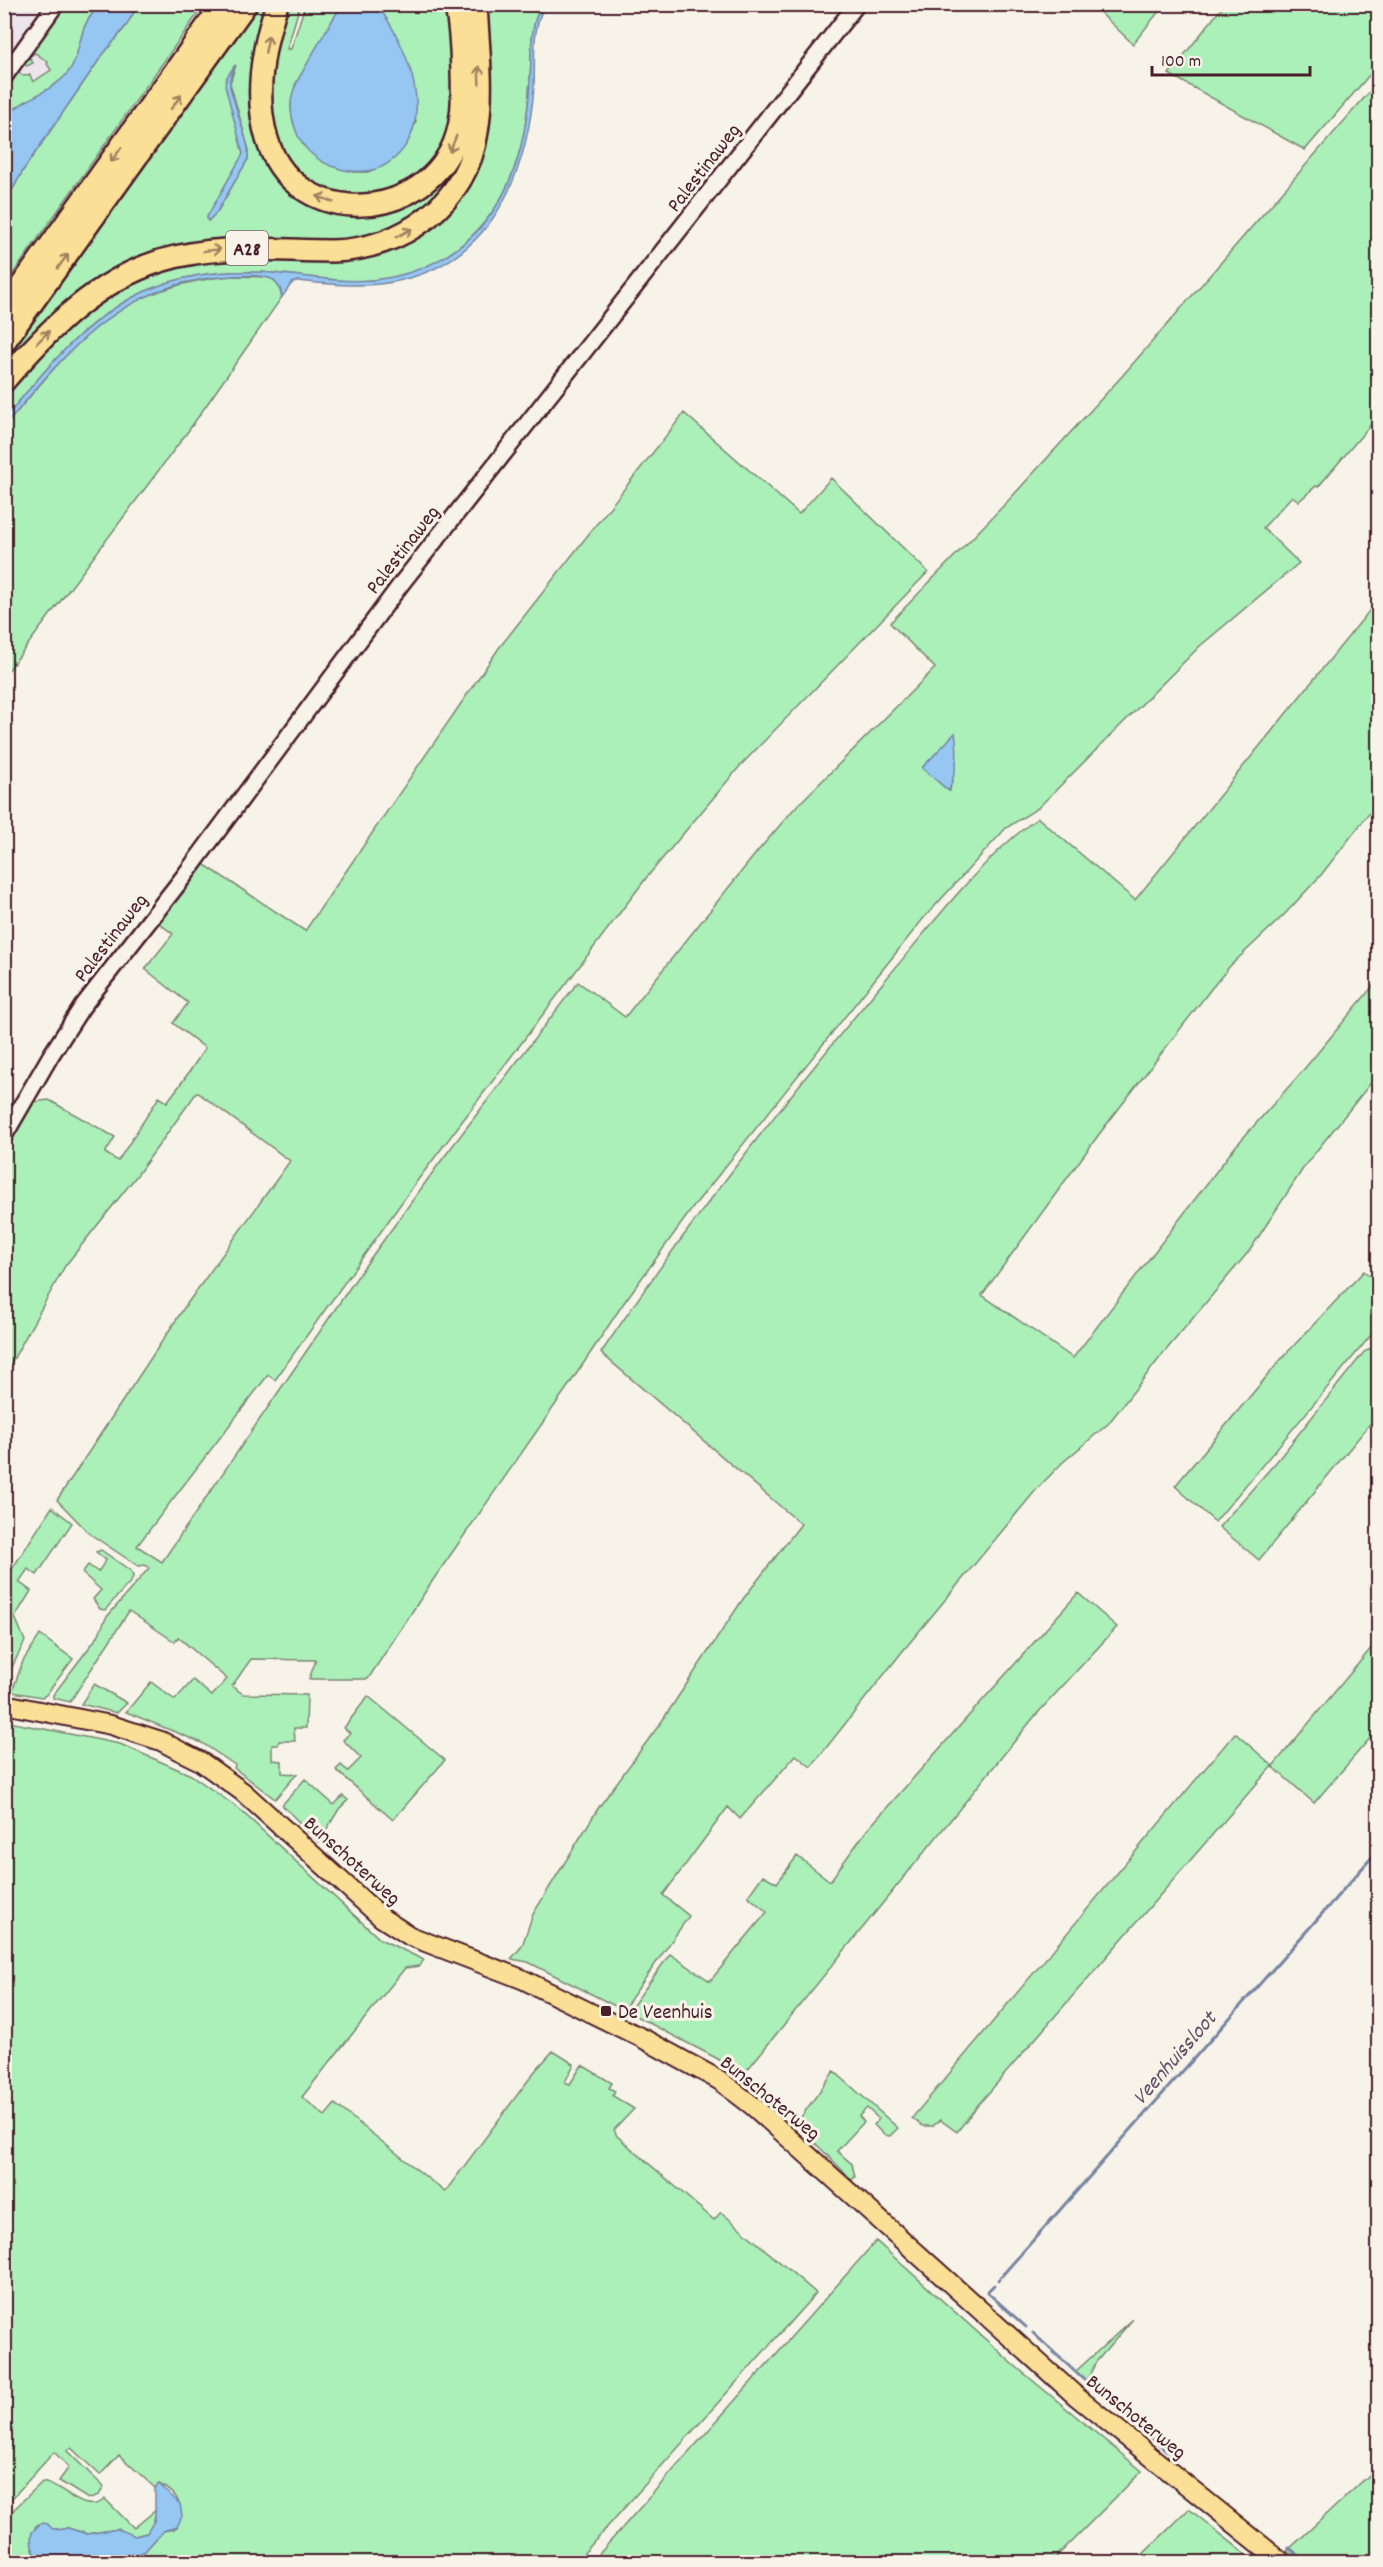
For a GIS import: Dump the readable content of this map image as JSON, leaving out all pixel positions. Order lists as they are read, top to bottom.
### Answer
{
  "streets": {
    "highway": ["A28"],
    "main road": ["Bunschoterweg"],
    "street": ["Palestinaweg"]
  },
  "water": ["Veenhuissloot"],
  "places": {
    "transit": ["De Veenhuis"]
  },
  "scale_bar": "100 m"
}
